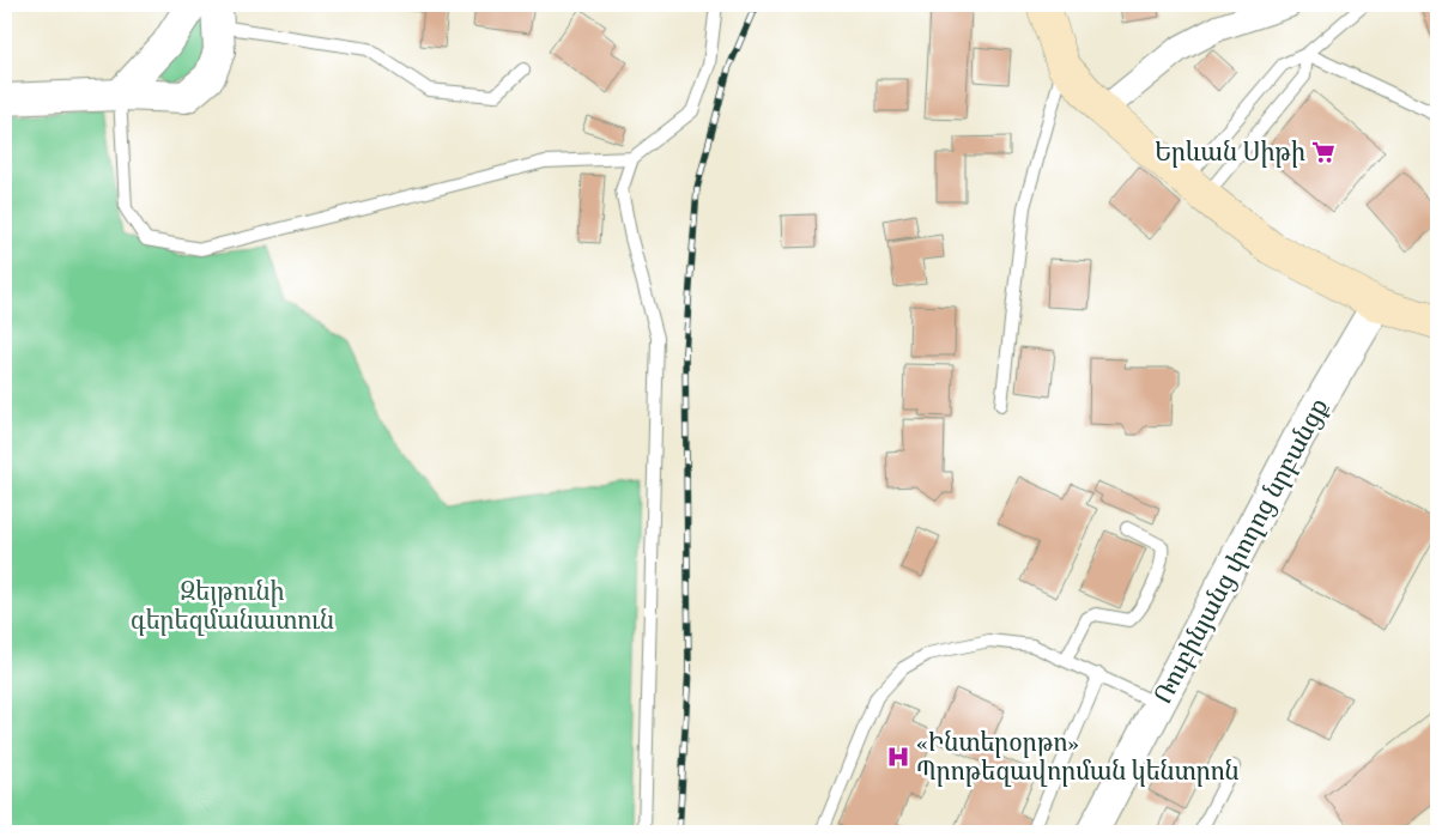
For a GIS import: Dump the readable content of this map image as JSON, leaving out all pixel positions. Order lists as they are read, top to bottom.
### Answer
{
  "streets": {
    "street": ["Ռուբինյանց փողոց նրբանցք"]
  },
  "parks": ["Զեյթունի գերեզմանատուն"],
  "places": {
    "supermarket": ["Երևան Սիթի"],
    "hospital": ["«Ինտերօրթո» Պրոթեզավորման կենտրոն"]
  }
}
